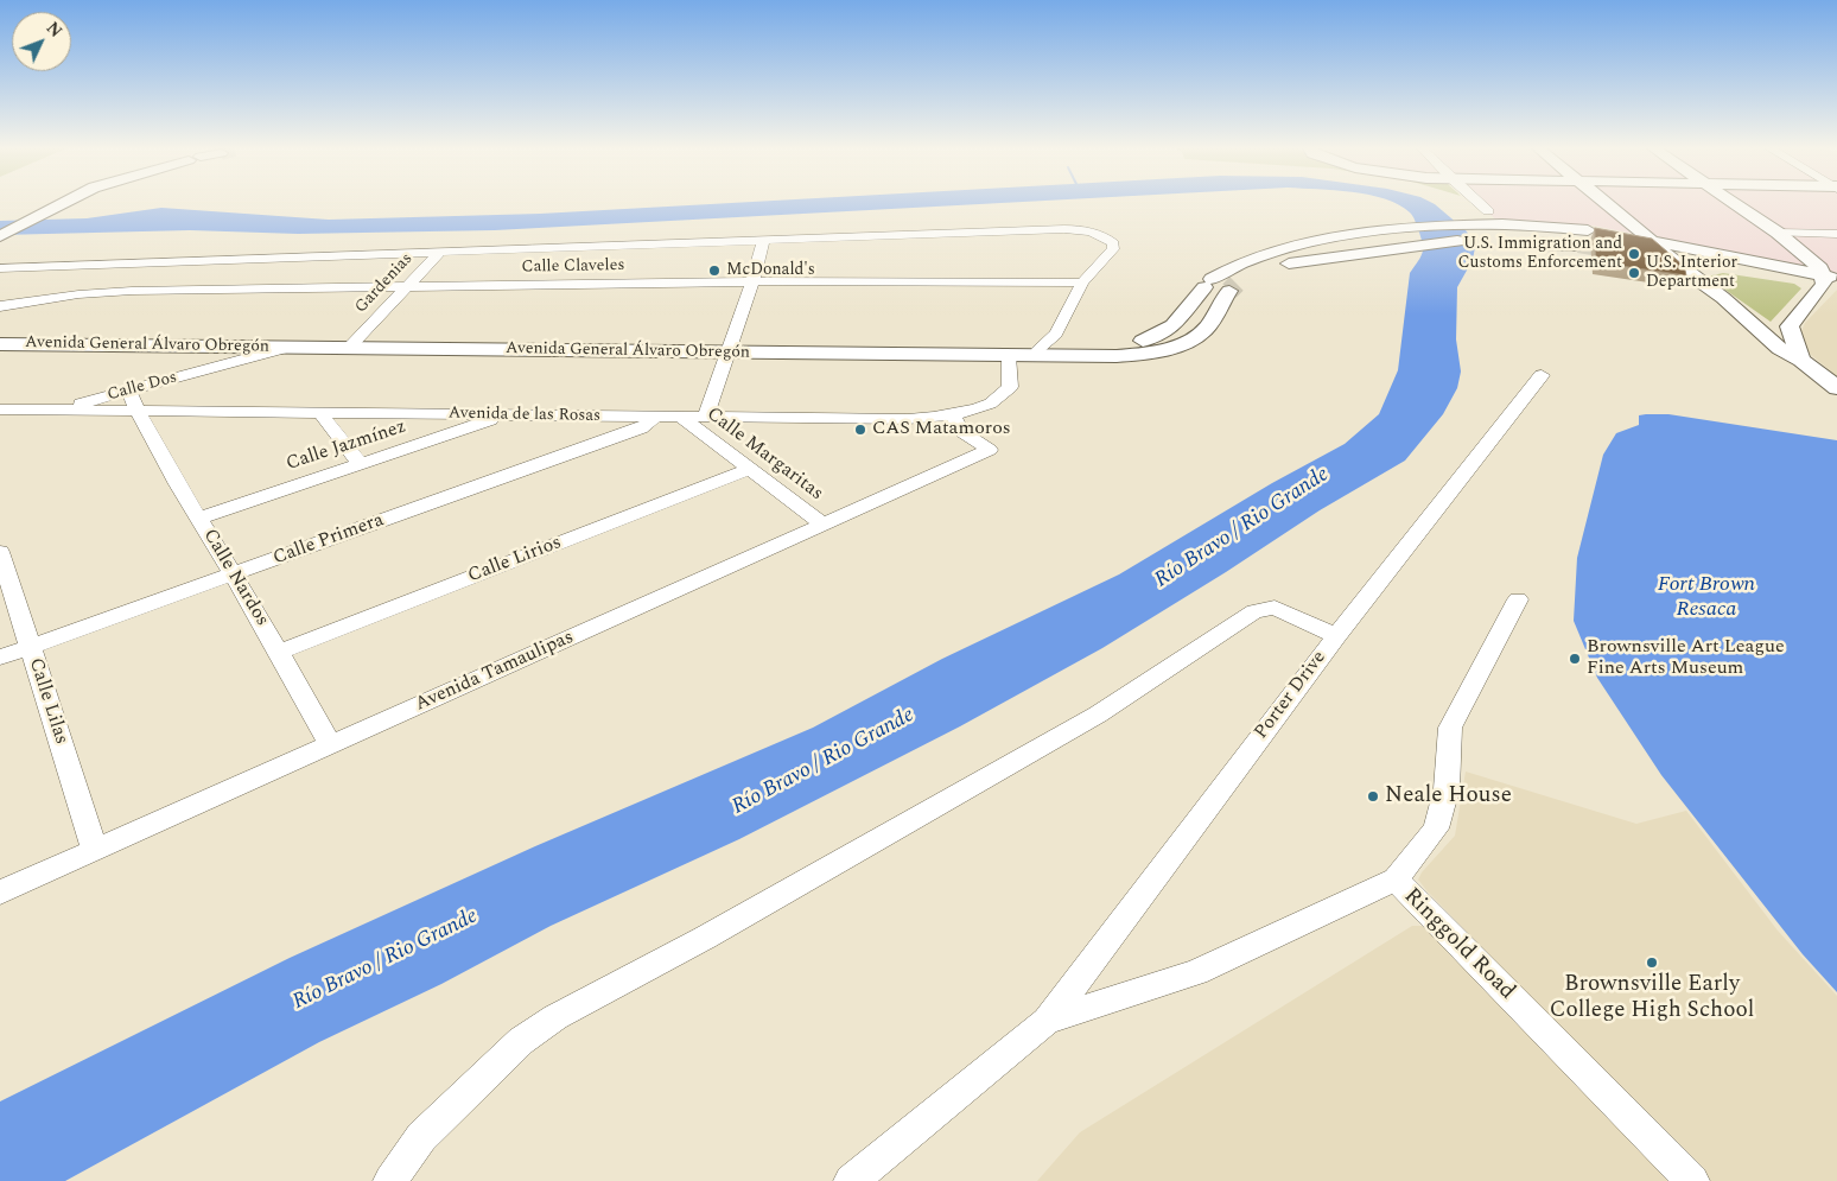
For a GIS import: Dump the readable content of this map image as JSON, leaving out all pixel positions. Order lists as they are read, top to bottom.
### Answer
{
  "streets": {
    "main road": ["Avenida General Álvaro Obregón"],
    "street": [
      "Calle Claveles",
      "Gardenias",
      "Calle Dos",
      "Avenida de las Rosas",
      "Calle Jazmínez",
      "Calle Margaritas",
      "Calle Primera",
      "Calle Lirios",
      "Calle Nardos",
      "Avenida Tamaulipas",
      "Porter Drive",
      "Calle Lilas",
      "Ringgold Road"
    ]
  },
  "crossings": [
    ["Calle Claveles", "Gardenias"],
    ["Calle Claveles", "Calle Margaritas"],
    ["Gardenias", "Avenida General Álvaro Obregón"],
    ["Avenida General Álvaro Obregón", "Calle Dos"],
    ["Avenida General Álvaro Obregón", "Avenida de las Rosas"],
    ["Avenida General Álvaro Obregón", "Calle Margaritas"],
    ["Calle Dos", "Avenida de las Rosas"],
    ["Calle Dos", "Calle Nardos"],
    ["Avenida de las Rosas", "Calle Jazmínez"],
    ["Avenida de las Rosas", "Calle Margaritas"],
    ["Avenida de las Rosas", "Calle Primera"],
    ["Avenida de las Rosas", "Calle Nardos"],
    ["Avenida de las Rosas", "Avenida Tamaulipas"],
    ["Calle Jazmínez", "Calle Nardos"],
    ["Calle Margaritas", "Calle Lirios"],
    ["Calle Margaritas", "Avenida Tamaulipas"],
    ["Calle Primera", "Calle Nardos"],
    ["Calle Primera", "Calle Lilas"],
    ["Calle Lirios", "Calle Nardos"],
    ["Calle Nardos", "Avenida Tamaulipas"],
    ["Avenida Tamaulipas", "Calle Lilas"]
  ],
  "water": ["Río Bravo / Rio Grande", "Fort Brown Resaca"],
  "places": [
    "U.S. Immigration and Customs Enforcement",
    "McDonald's",
    "U.S. Interior Department",
    "CAS Matamoros",
    "Brownsville Art League Fine Arts Museum",
    "Neale House",
    "Brownsville Early College High School"
  ],
  "north": "top right"
}
